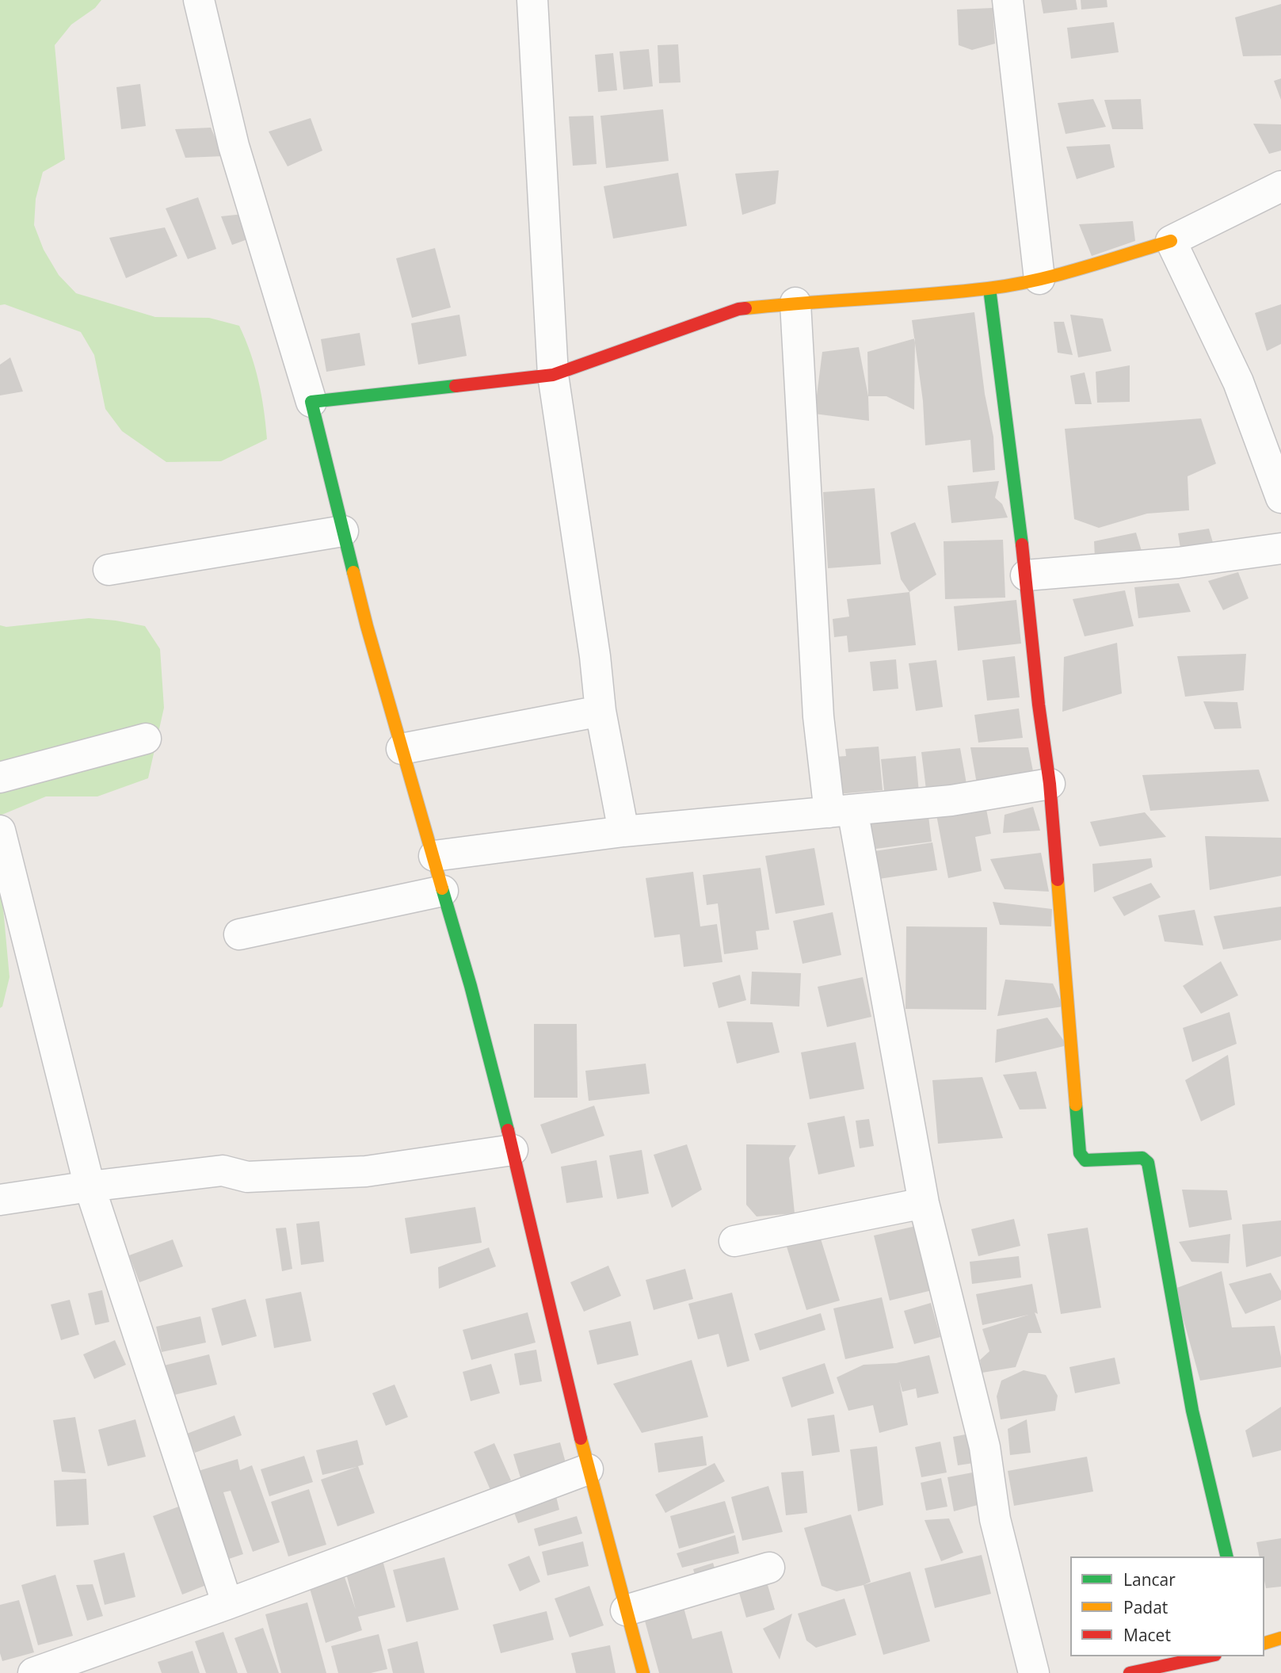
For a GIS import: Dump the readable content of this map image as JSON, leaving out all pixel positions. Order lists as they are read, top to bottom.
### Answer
{
  "legend": ["Lancar", "Padat", "Macet"]
}
